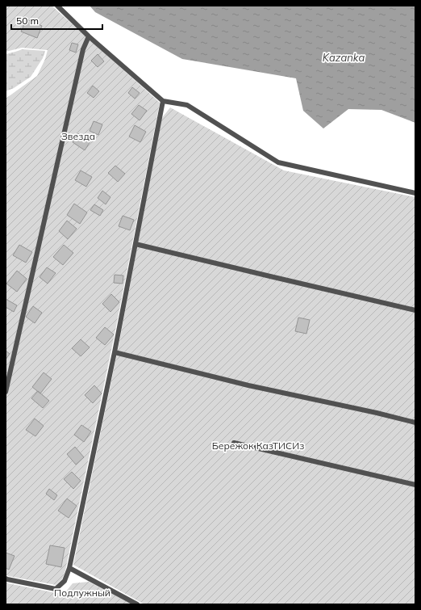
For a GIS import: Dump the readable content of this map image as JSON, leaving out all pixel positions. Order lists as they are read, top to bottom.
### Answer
{
  "water": ["Kazanka"],
  "parks": ["Звезда", "Бережок КазТИСИз", "Подлужный"],
  "scale_bar": "50 m"
}
